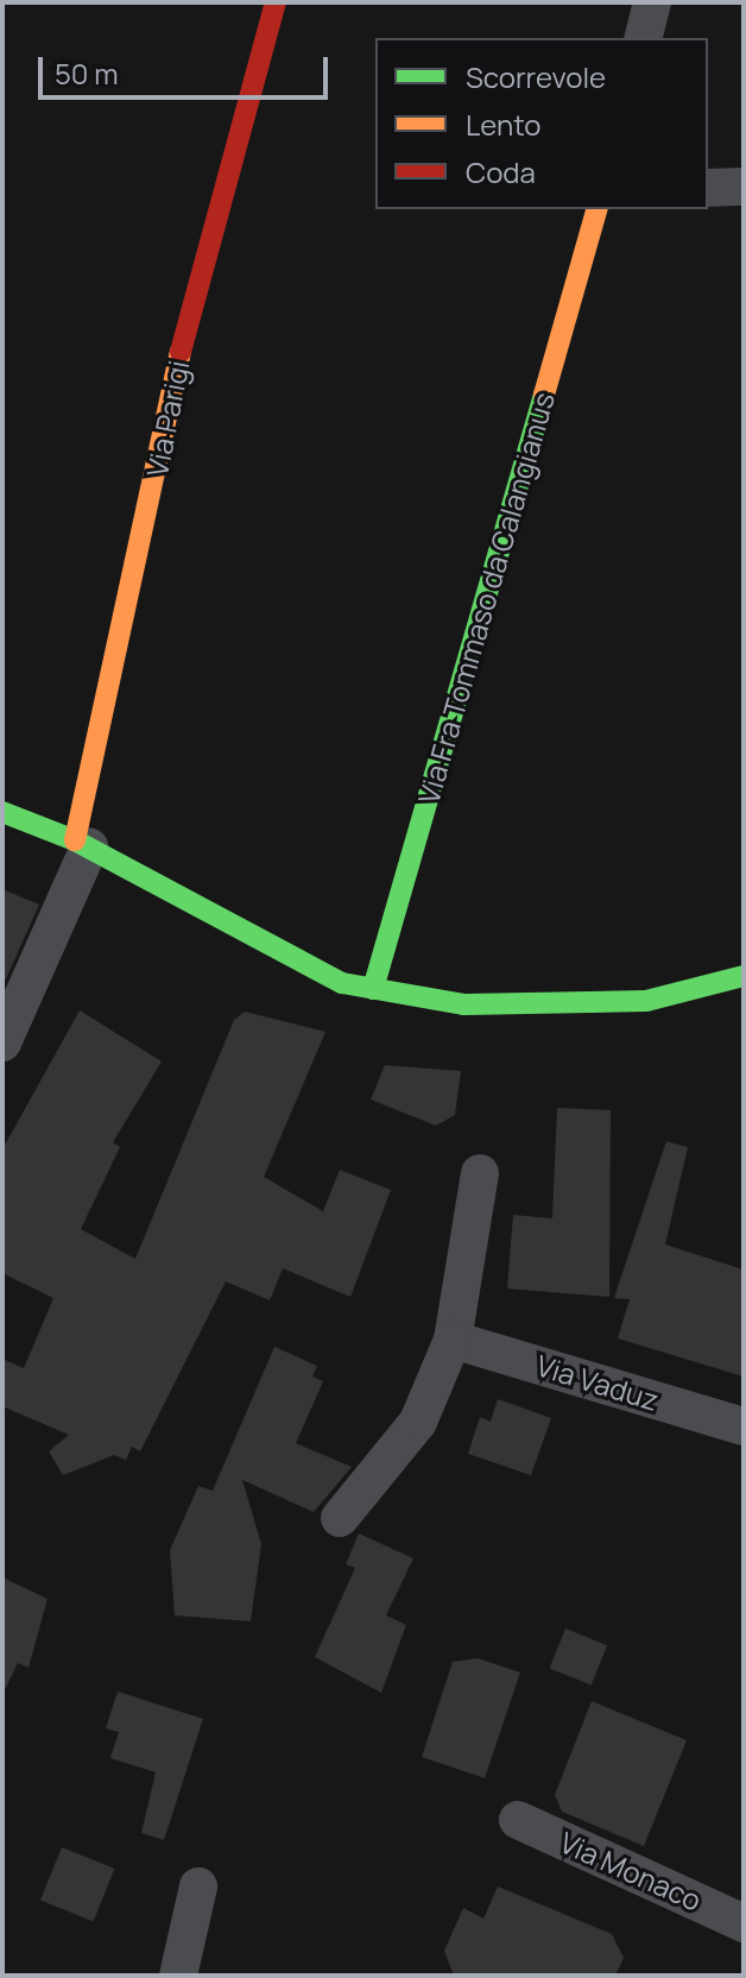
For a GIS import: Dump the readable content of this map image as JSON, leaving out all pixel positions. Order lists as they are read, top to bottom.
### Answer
{
  "streets": {
    "street": [
      "Via Parigi",
      "Via Fra Tommaso da Calangianus",
      "Via Vaduz",
      "Via Monaco"
    ]
  },
  "legend": ["Scorrevole", "Lento", "Coda"],
  "scale_bar": "50 m"
}
